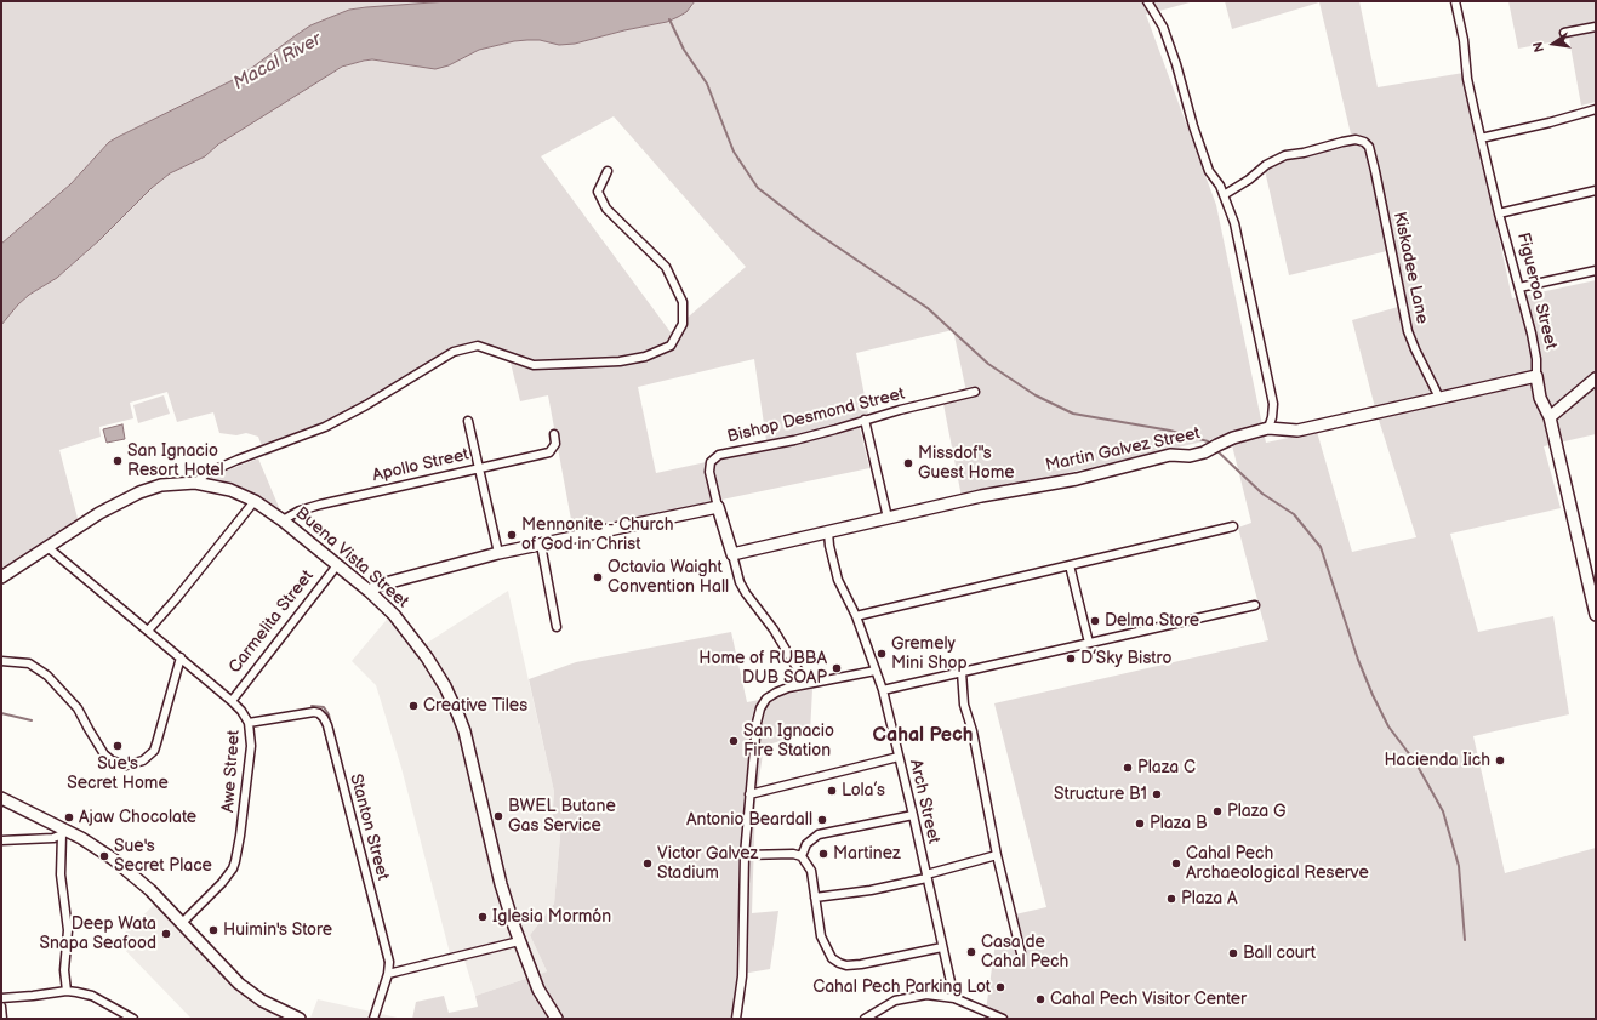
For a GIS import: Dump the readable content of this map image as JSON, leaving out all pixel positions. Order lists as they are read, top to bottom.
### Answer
{
  "streets": {
    "street": [
      "Kiskadee Lane",
      "Figueroa Street",
      "Bishop Desmond Street",
      "Martin Galvez Street",
      "Apollo Street",
      "Buena Vista Street",
      "Carmelita Street",
      "Awe Street",
      "Arch Street",
      "Stanton Street"
    ]
  },
  "crossings": [
    ["Kiskadee Lane", "Martin Galvez Street"],
    ["Figueroa Street", "Martin Galvez Street"],
    ["Martin Galvez Street", "Arch Street"],
    ["Apollo Street", "Buena Vista Street"],
    ["Buena Vista Street", "Carmelita Street"],
    ["Buena Vista Street", "Awe Street"],
    ["Carmelita Street", "Awe Street"],
    ["Awe Street", "Stanton Street"]
  ],
  "districts": ["Cahal Pech"],
  "water": ["Macal River"],
  "places": [
    "San Ignacio Resort Hotel",
    "Missdof\"s Guest Home",
    "Mennonite - Church of God in Christ",
    "Octavia Waight Convention Hall",
    "Delma Store",
    "Gremely Mini Shop",
    "D’Sky Bistro",
    "Home of RUBBA DUB SOAP",
    "Creative Tiles",
    "San Ignacio Fire Station",
    "Sue's Secret Home",
    "Hacienda Iich",
    "Plaza C",
    "Lola’s",
    "Structure B1",
    "Plaza G",
    "BWEL Butane Gas Service",
    "Ajaw Chocolate",
    "Antonio Beardall",
    "Plaza B",
    "Martinez",
    "Sue's Secret Place",
    "Victor Galvez Stadium",
    "Cahal Pech Archaeological Reserve",
    "Plaza A",
    "Iglesia Mormón",
    "Huimin's Store",
    "Deep Wata Snapa Seafood",
    "Casa de Cahal Pech",
    "Ball court",
    "Cahal Pech Parking Lot",
    "Cahal Pech Visitor Center"
  ],
  "north": "left"
}
